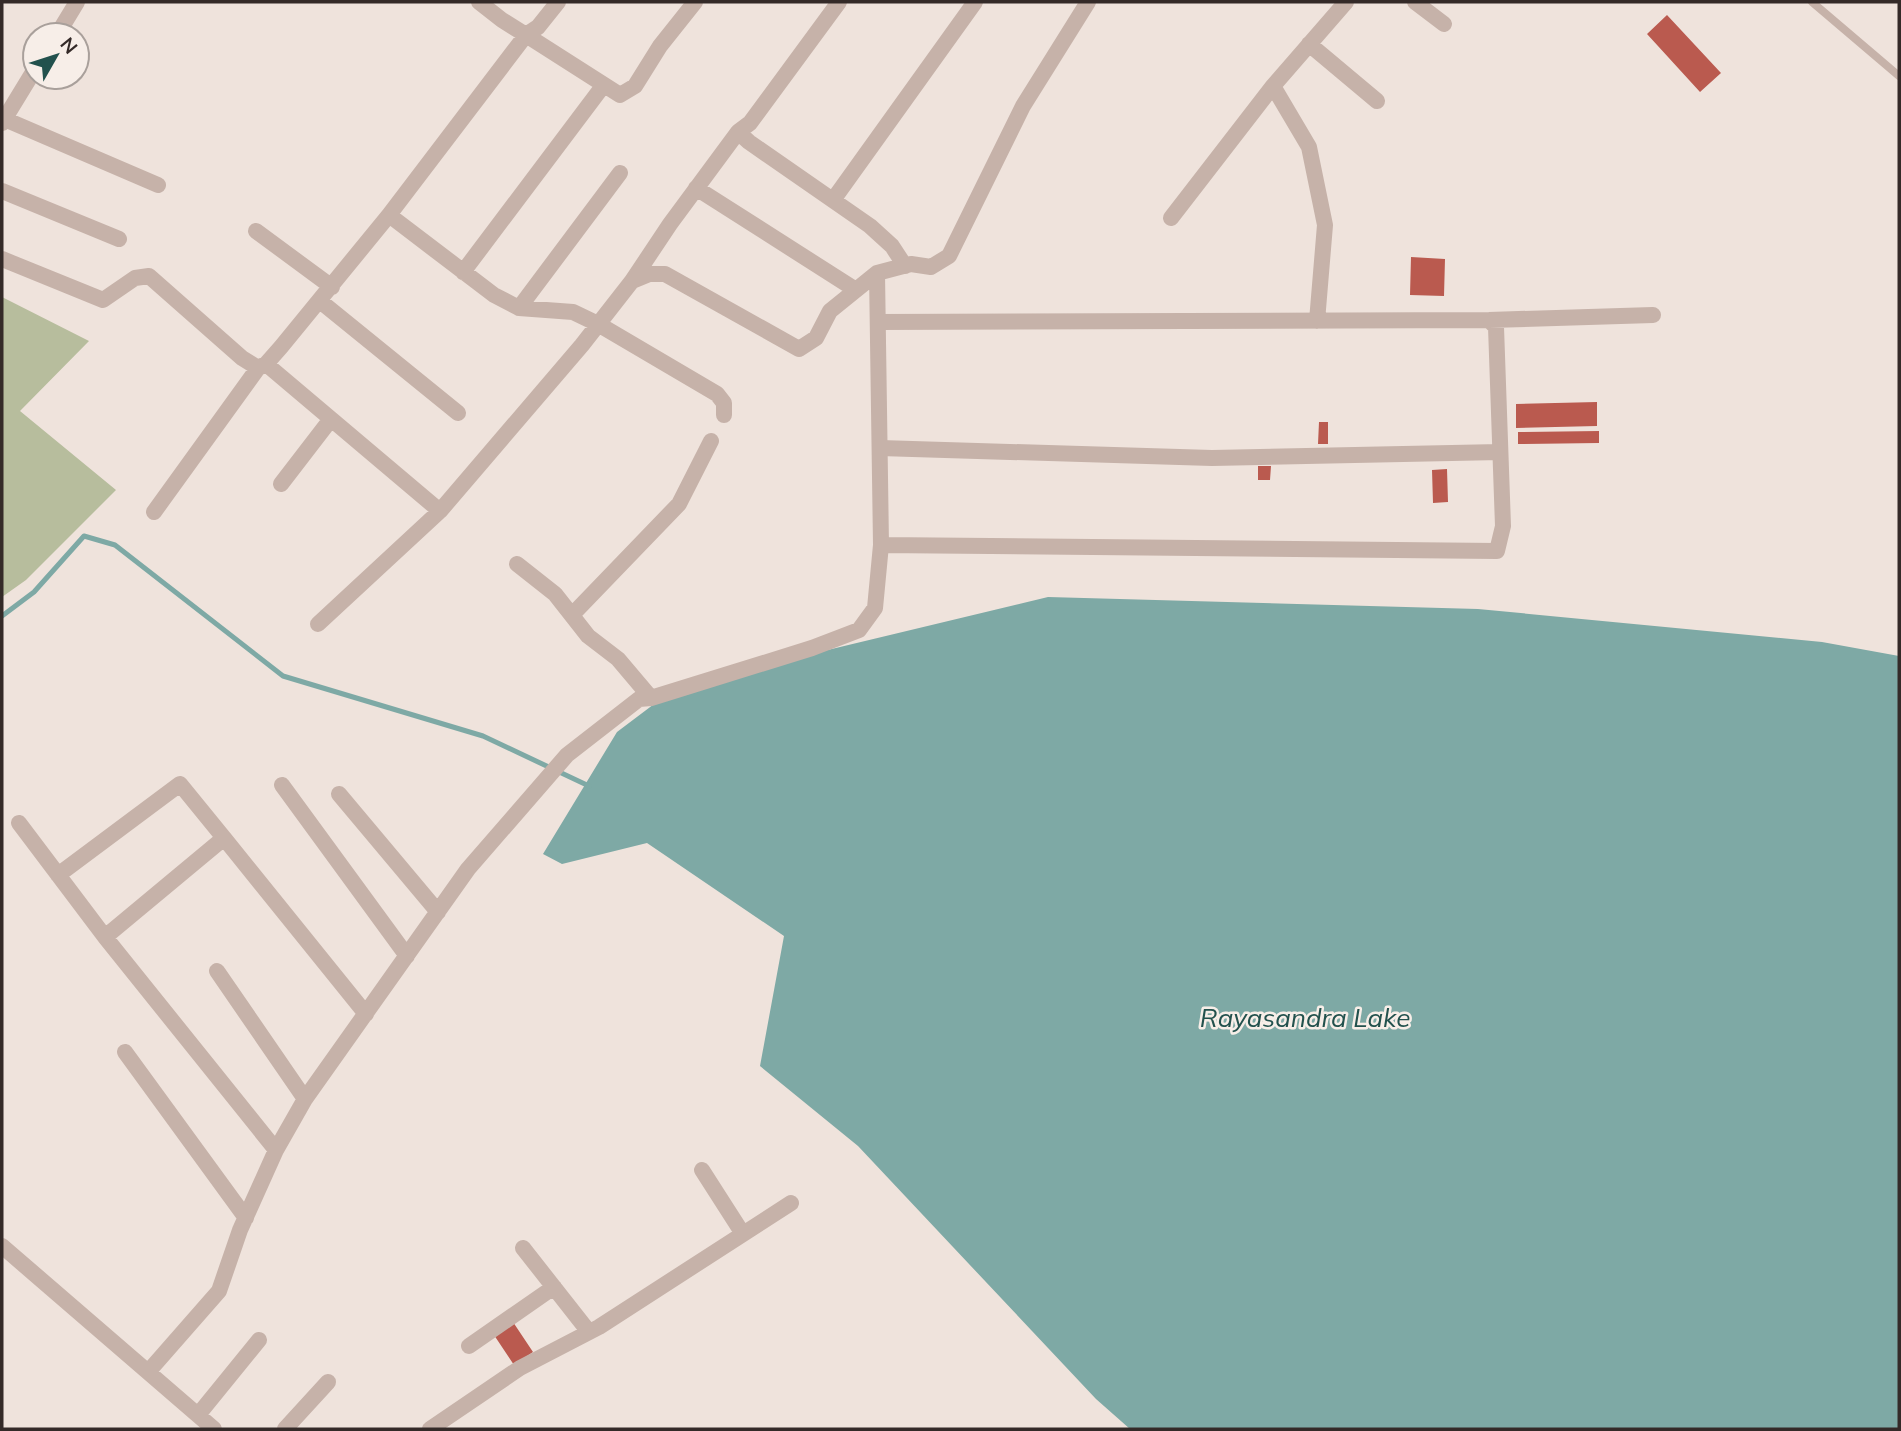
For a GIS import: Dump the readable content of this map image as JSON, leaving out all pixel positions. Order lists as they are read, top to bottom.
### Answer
{
  "water": ["Rayasandra Lake"],
  "north": "top right"
}
